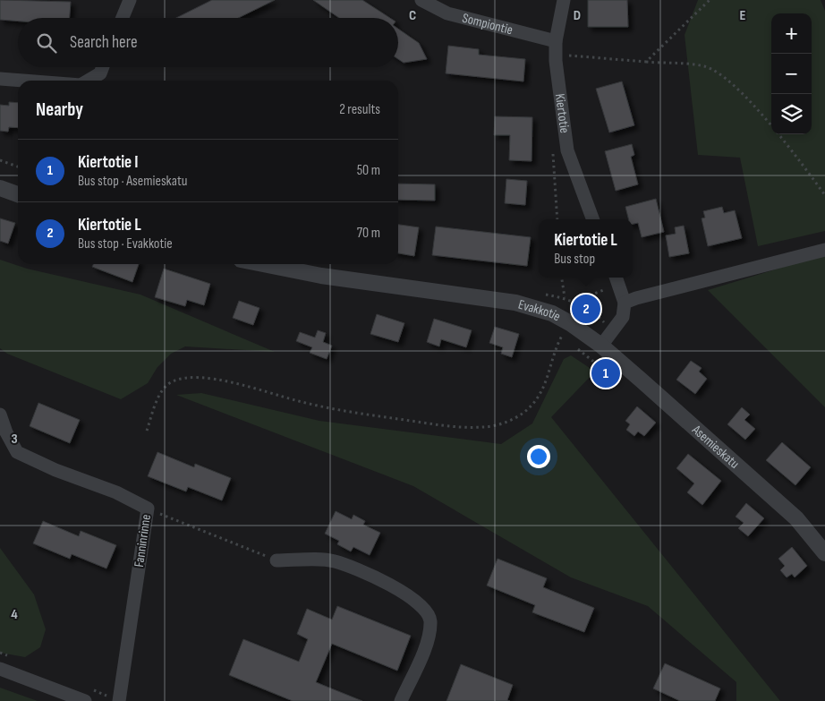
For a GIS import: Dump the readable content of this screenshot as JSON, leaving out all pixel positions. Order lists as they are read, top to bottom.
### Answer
{
  "streets": {
    "street": [
      "Sompiontie",
      "Kiertotie",
      "Evakkotie",
      "Asemieskatu",
      "Fanninrinne"
    ]
  },
  "crossings": [
    ["Sompiontie", "Kiertotie"],
    ["Evakkotie", "Asemieskatu"]
  ],
  "page": {
    "map_buttons": ["+", "−"],
    "search": "Search here",
    "heading": ["Nearby", "2 results"],
    "list": [
      {
        "mark": "1",
        "name": "Kiertotie I",
        "note": "Bus stop · Asemieskatu",
        "value": "50 m"
      },
      {
        "mark": "2",
        "name": "Kiertotie L",
        "note": "Bus stop · Evakkotie",
        "value": "70 m"
      }
    ],
    "popup": ["Kiertotie L", "Bus stop"],
    "pins": ["2", "1"]
  },
  "grid": {
    "columns": ["C", "D", "E"],
    "rows": ["3", "4"]
  }
}
